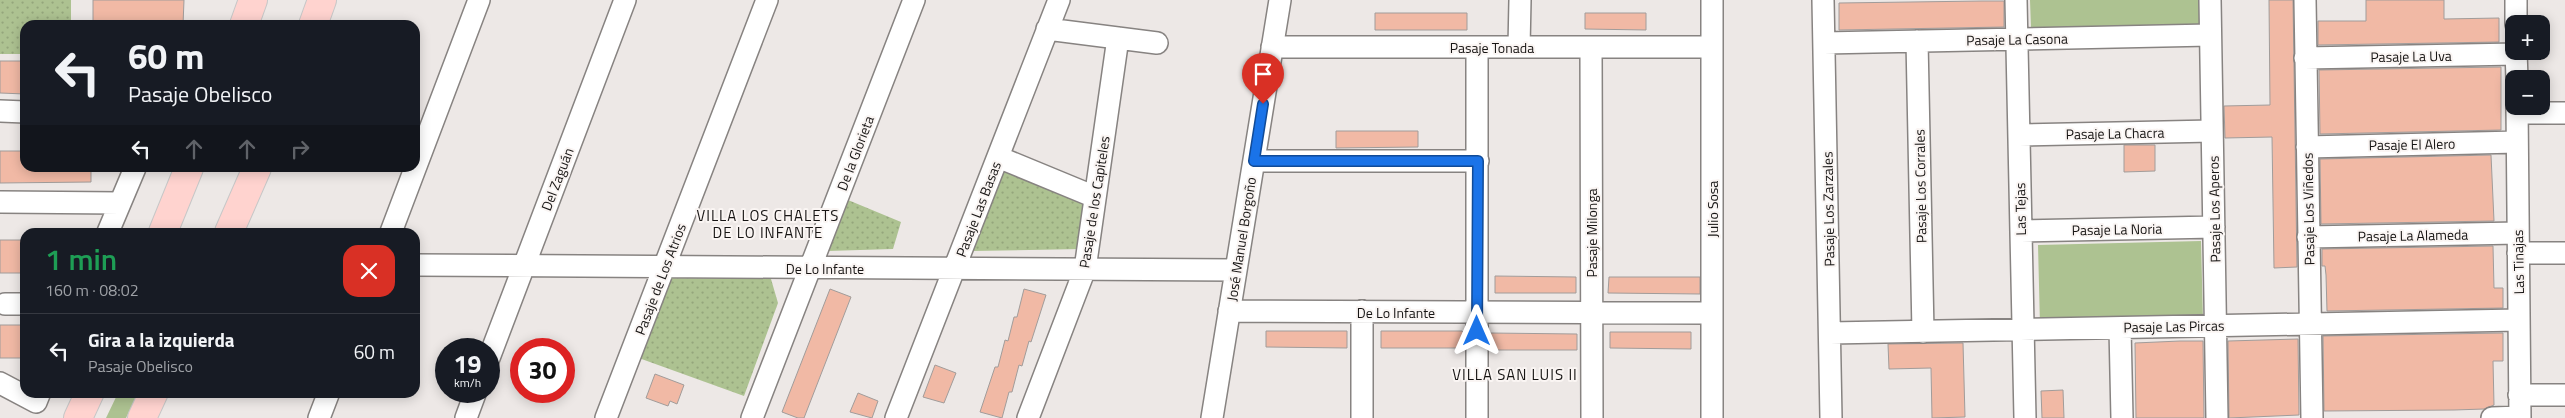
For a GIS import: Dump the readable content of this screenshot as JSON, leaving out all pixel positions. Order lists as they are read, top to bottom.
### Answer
{
  "streets": {
    "street": [
      "Pasaje La Casona",
      "Pasaje Tonada",
      "Pasaje La Uva",
      "Pasaje La Chacra",
      "Pasaje El Alero",
      "De la Glorieta",
      "Del Zaguán",
      "Pasaje Los Corrales",
      "Pasaje de los Capiteles",
      "Pasaje Las Basas",
      "Julio Sosa",
      "Pasaje Los Zarzales",
      "Las Tejas",
      "Pasaje Los Aperos",
      "Pasaje Los Viñedos",
      "Pasaje La Noria",
      "Pasaje Milonga",
      "Pasaje La Alameda",
      "José Manuel Borgoño",
      "Las Tinajas",
      "De Lo Infante",
      "Pasaje de Los Atrios",
      "Pasaje Las Pircas"
    ]
  },
  "crossings": [
    ["Pasaje La Casona", "Pasaje Los Corrales"],
    ["Pasaje La Casona", "Pasaje Los Zarzales"],
    ["Pasaje La Casona", "Las Tejas"],
    ["Pasaje La Casona", "Pasaje Los Aperos"],
    ["Pasaje Tonada", "Julio Sosa"],
    ["Pasaje Tonada", "Pasaje Milonga"],
    ["Pasaje Tonada", "José Manuel Borgoño"],
    ["Pasaje La Uva", "Pasaje Los Viñedos"],
    ["Pasaje La Chacra", "Las Tejas"],
    ["Pasaje La Chacra", "Pasaje Los Aperos"],
    ["Pasaje El Alero", "Pasaje Los Viñedos"],
    ["Pasaje El Alero", "Las Tinajas"],
    ["De la Glorieta", "De Lo Infante"],
    ["Del Zaguán", "De Lo Infante"],
    ["Pasaje Los Corrales", "Pasaje Las Pircas"],
    ["Pasaje de los Capiteles", "De Lo Infante"],
    ["Pasaje Las Basas", "De Lo Infante"],
    ["Julio Sosa", "De Lo Infante"],
    ["Pasaje Los Zarzales", "Pasaje Las Pircas"],
    ["Las Tejas", "Pasaje La Noria"],
    ["Las Tejas", "Pasaje Las Pircas"],
    ["Pasaje Los Aperos", "Pasaje La Noria"],
    ["Pasaje Los Aperos", "Pasaje Las Pircas"],
    ["Pasaje Los Viñedos", "Pasaje La Alameda"],
    ["Pasaje Los Viñedos", "Pasaje Las Pircas"],
    ["Pasaje Milonga", "De Lo Infante"],
    ["Pasaje La Alameda", "Las Tinajas"],
    ["José Manuel Borgoño", "De Lo Infante"],
    ["Las Tinajas", "Pasaje Las Pircas"],
    ["De Lo Infante", "Pasaje de Los Atrios"]
  ],
  "districts": ["VILLA LOS CHALETS DE LO INFANTE", "VILLA SAN LUIS II"],
  "page": {
    "map_buttons": ["+", "−"],
    "turn": ["60 m", "Pasaje Obelisco"],
    "heading": ["1 min", "160 m · 08:02"],
    "list": [
      {
        "name": "Gira a la izquierda",
        "note": "Pasaje Obelisco",
        "value": "60 m"
      }
    ],
    "speed": "19 km/h",
    "limit": "30"
  }
}
